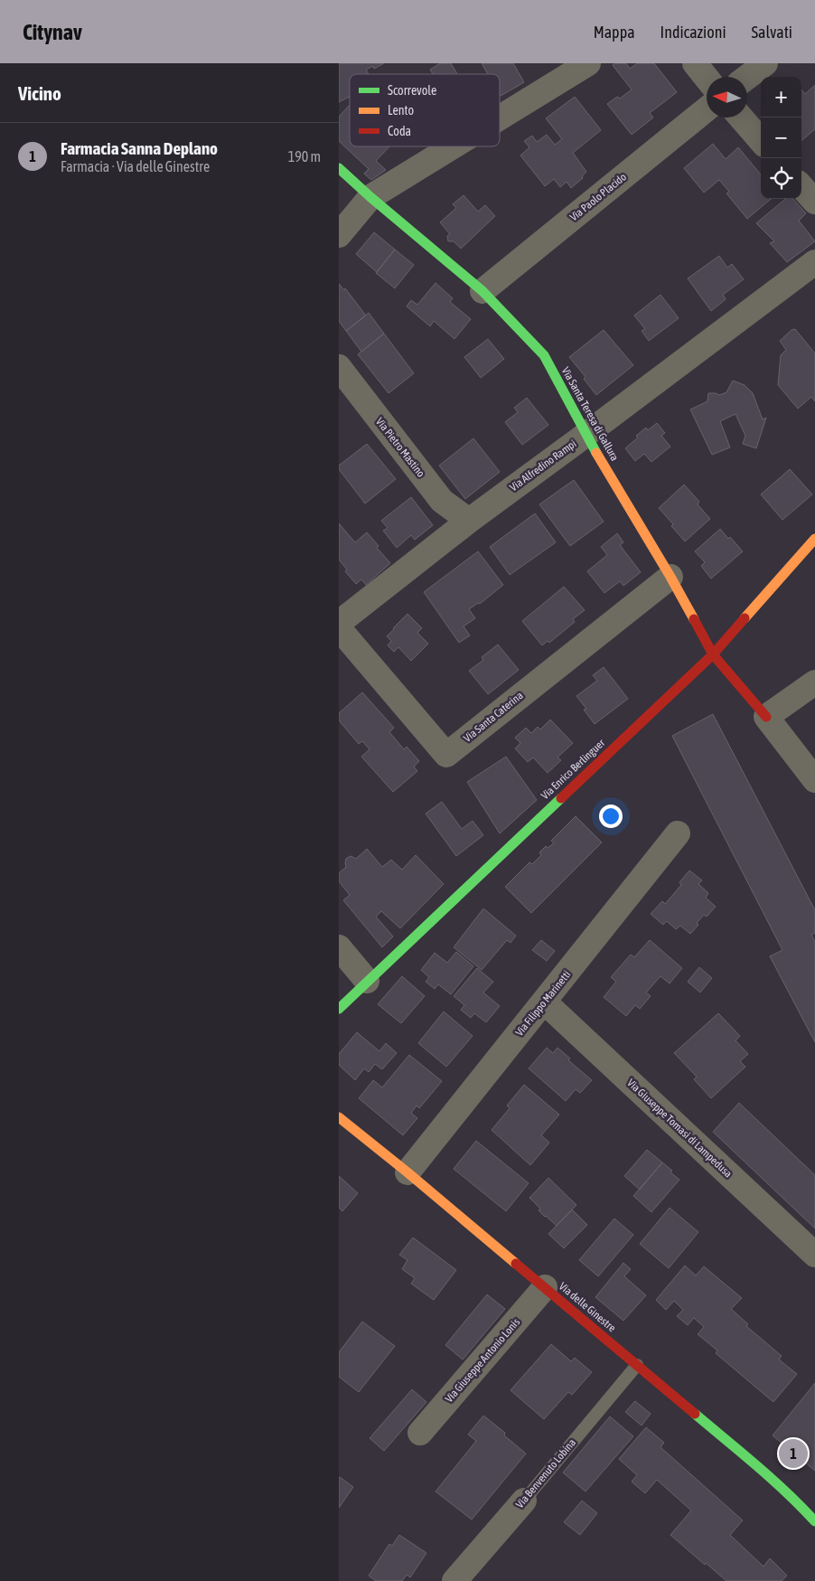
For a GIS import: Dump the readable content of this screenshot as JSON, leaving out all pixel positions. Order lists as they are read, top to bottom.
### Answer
{
  "streets": {
    "street": [
      "Via Paolo Placido",
      "Via Santa Teresa di Gallura",
      "Via Pietro Mastino",
      "Via Alfredino Rampi",
      "Via Santa Caterina",
      "Via Enrico Berlinguer",
      "Via Filippo Marinetti",
      "Via Giuseppe Tomasi di Lampedusa",
      "Via delle Ginestre",
      "Via Giuseppe Antonio Lonis",
      "Via Benvenuto Lobina"
    ]
  },
  "crossings": [
    ["Via Paolo Placido", "Via Santa Teresa di Gallura"],
    ["Via Santa Teresa di Gallura", "Via Alfredino Rampi"],
    ["Via Santa Teresa di Gallura", "Via Santa Caterina"],
    ["Via Santa Teresa di Gallura", "Via Enrico Berlinguer"],
    ["Via Pietro Mastino", "Via Alfredino Rampi"],
    ["Via Filippo Marinetti", "Via Giuseppe Tomasi di Lampedusa"],
    ["Via Filippo Marinetti", "Via delle Ginestre"],
    ["Via delle Ginestre", "Via Giuseppe Antonio Lonis"],
    ["Via delle Ginestre", "Via Benvenuto Lobina"]
  ],
  "legend": ["Scorrevole", "Lento", "Coda"],
  "north": "left",
  "page": {
    "header": "Citynav",
    "nav": ["Mappa", "Indicazioni", "Salvati"],
    "heading": "Vicino",
    "map_buttons": ["+", "−"],
    "list": [
      {
        "mark": "1",
        "name": "Farmacia Sanna Deplano",
        "note": "Farmacia · Via delle Ginestre",
        "value": "190 m"
      }
    ],
    "pins": "1"
  }
}
